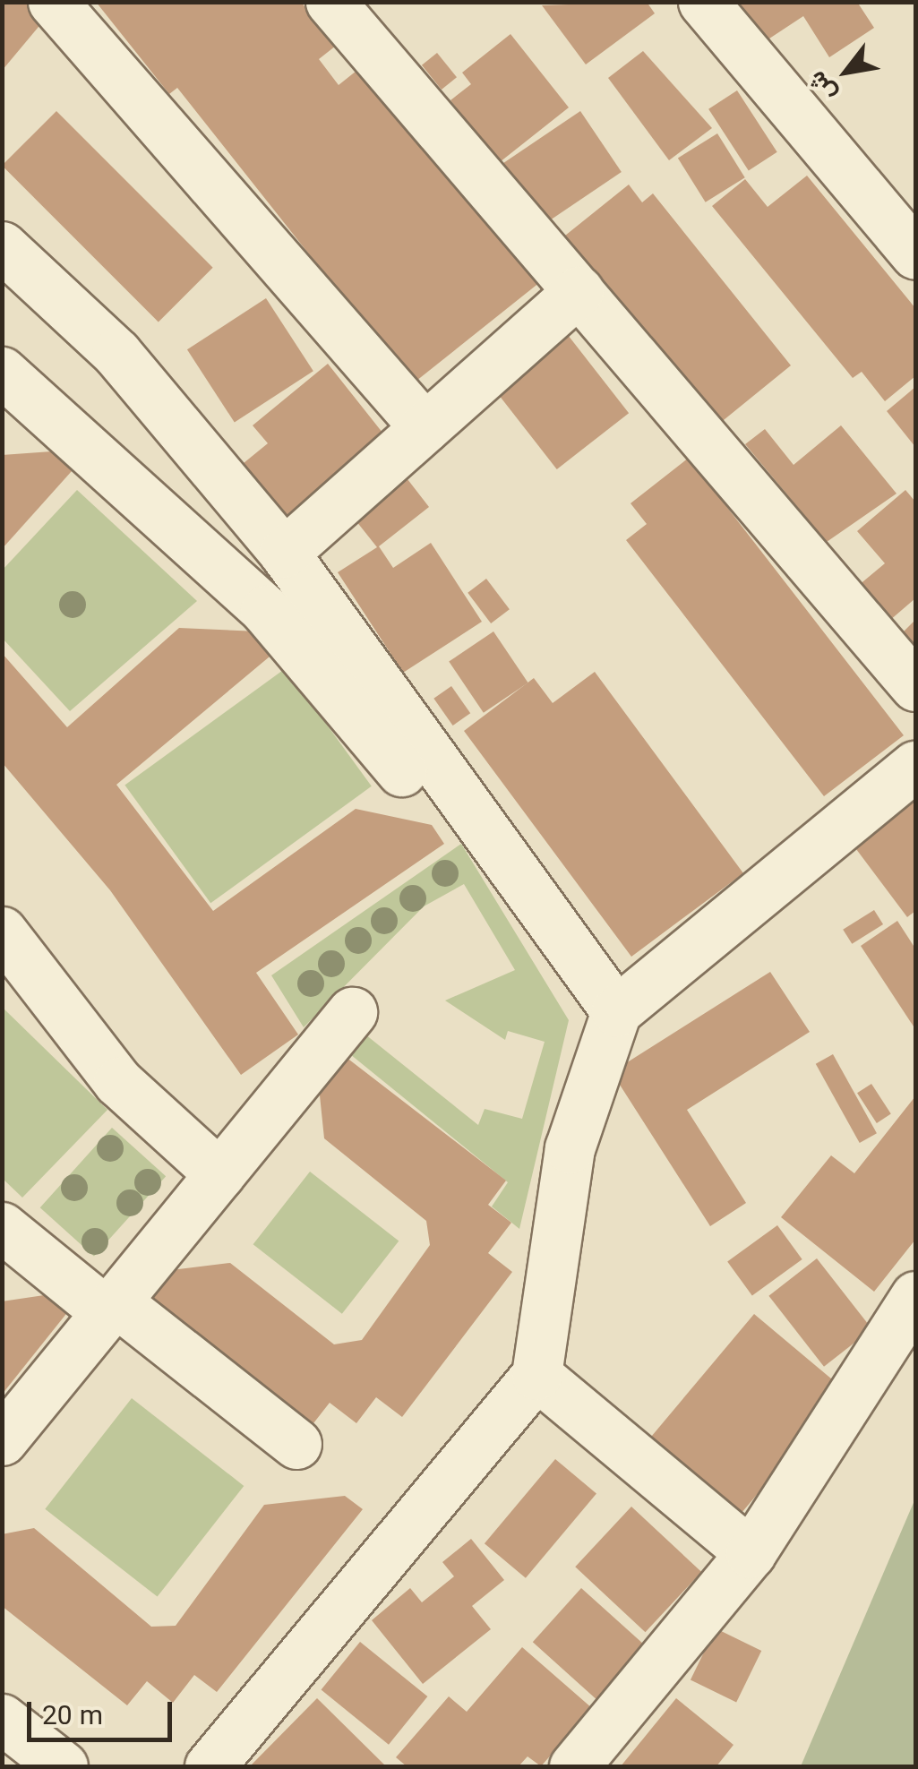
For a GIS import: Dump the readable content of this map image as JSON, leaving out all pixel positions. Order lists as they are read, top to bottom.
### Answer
{
  "scale_bar": "20 m",
  "north": "bottom left"
}
